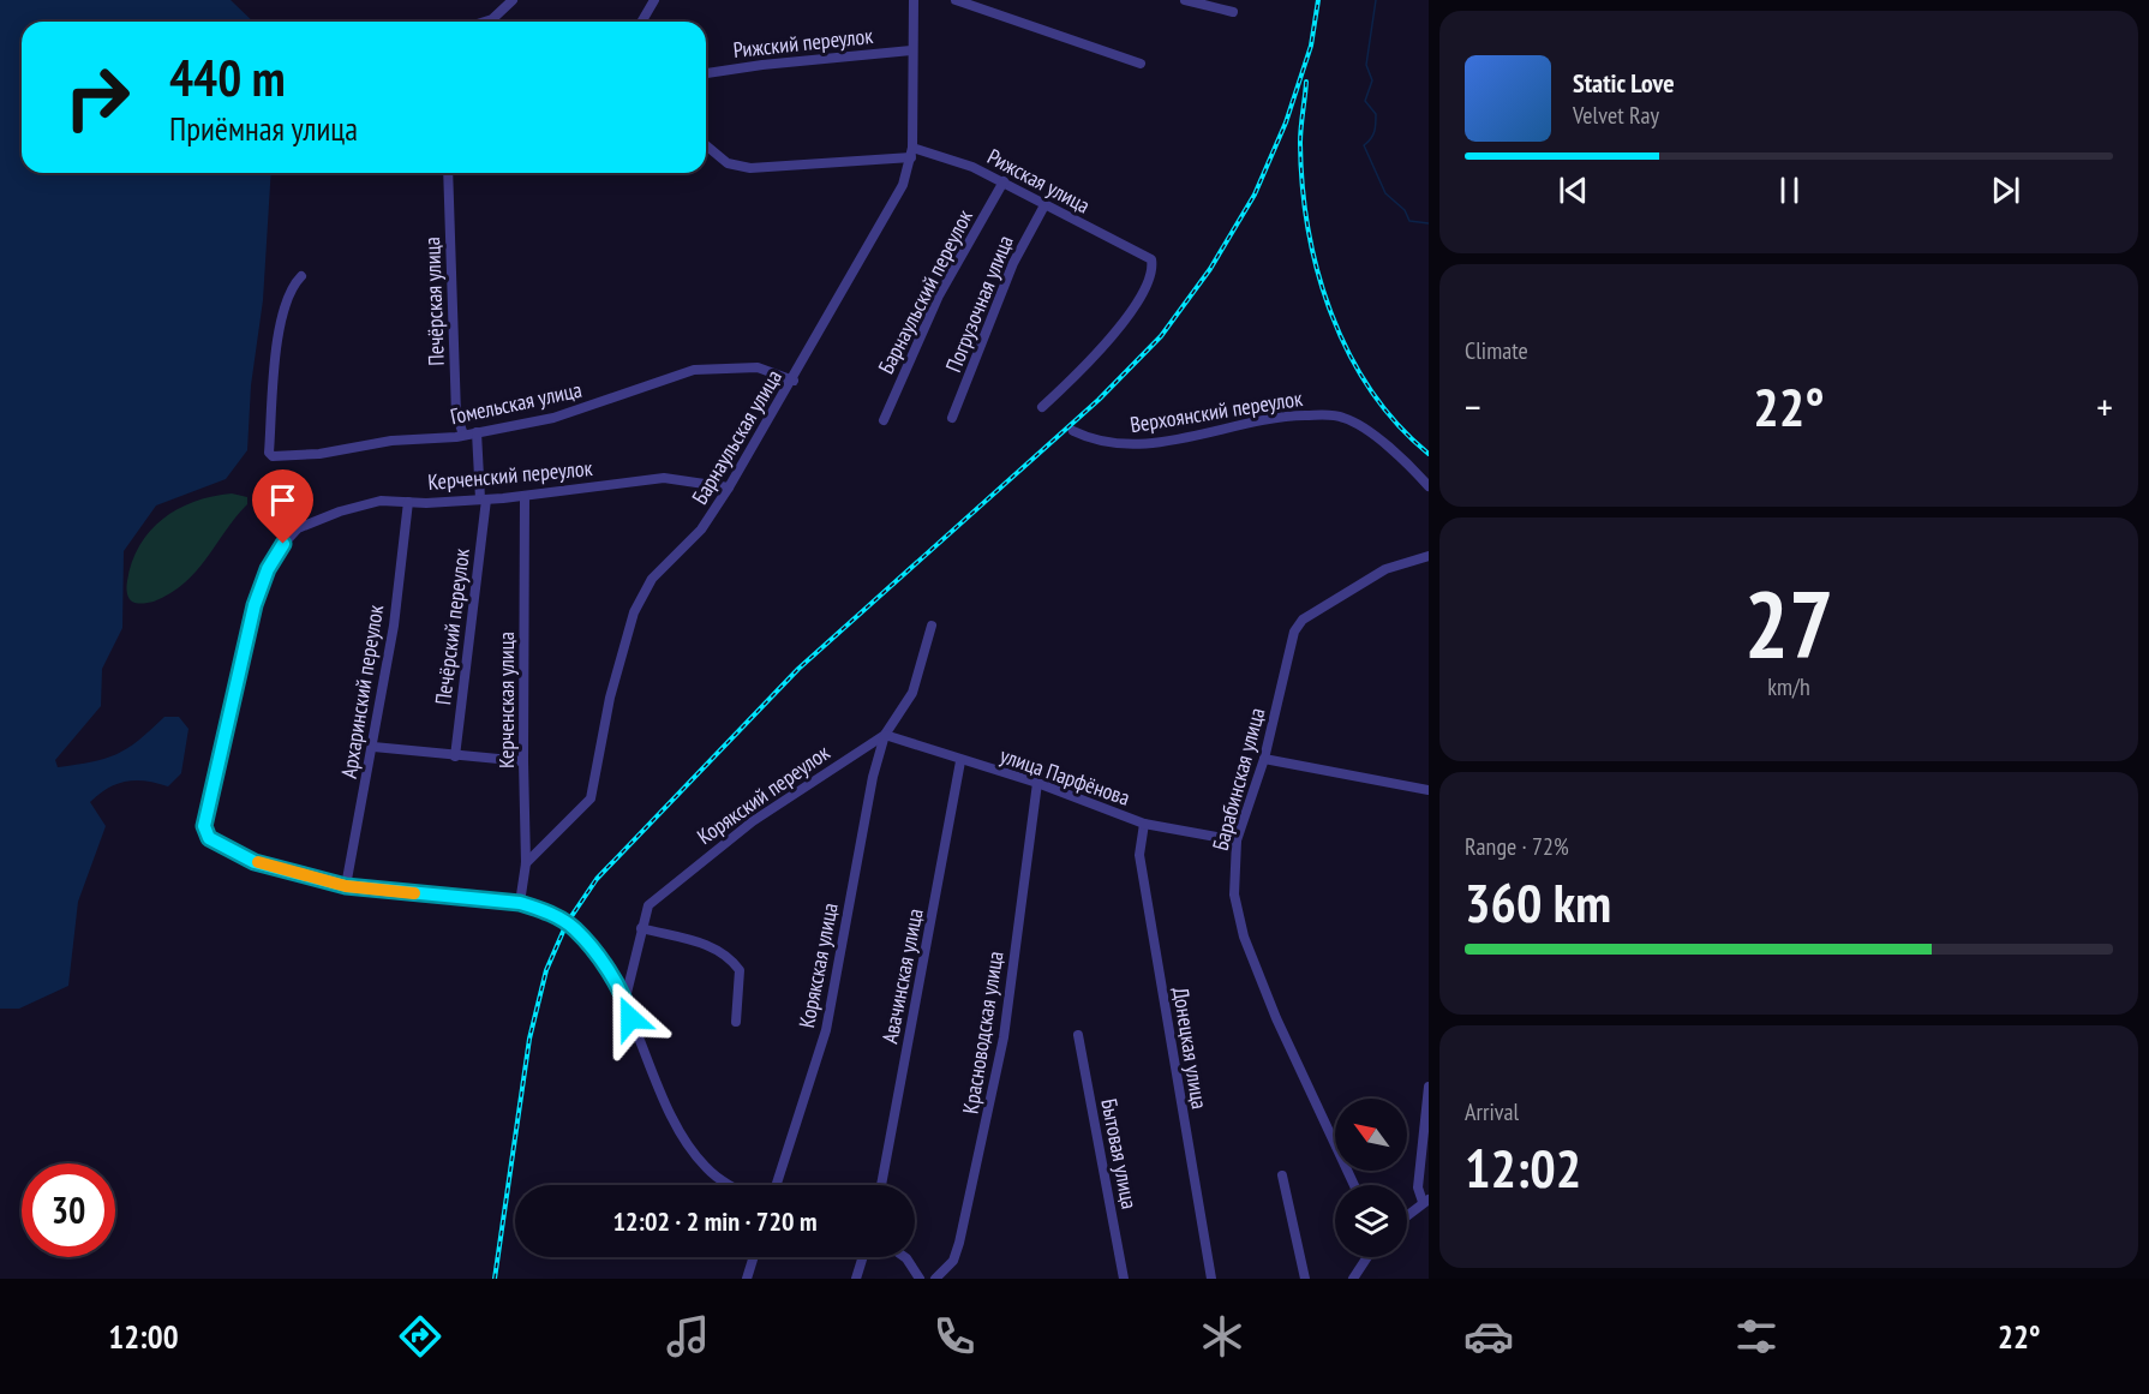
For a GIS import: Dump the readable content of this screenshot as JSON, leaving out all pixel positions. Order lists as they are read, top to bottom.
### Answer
{
  "streets": {
    "street": [
      "Рижский переулок",
      "Рижская улица",
      "Барнаульский переулок",
      "Печёрская улица",
      "Погрузочная улица",
      "Гомельская улица",
      "Верхоянский переулок",
      "Барнаульская улица",
      "Керченский переулок",
      "Печёрский переулок",
      "Архаринский переулок",
      "Керченская улица",
      "улица Парфёнова",
      "Барабинская улица",
      "Корякский переулок",
      "Корякская улица",
      "Авачинская улица",
      "Красноводская улица",
      "Донецкая улица",
      "Бытовая улица"
    ]
  },
  "crossings": [
    ["Рижский переулок", "Барнаульская улица"],
    ["Рижская улица", "Барнаульский переулок"],
    ["Рижская улица", "Погрузочная улица"],
    ["Рижская улица", "Барнаульская улица"],
    ["Печёрская улица", "Гомельская улица"],
    ["Гомельская улица", "Барнаульская улица"],
    ["Гомельская улица", "Печёрский переулок"],
    ["Барнаульская улица", "Керченский переулок"],
    ["Барнаульская улица", "Керченская улица"],
    ["Керченский переулок", "Печёрский переулок"],
    ["Керченский переулок", "Архаринский переулок"],
    ["Керченский переулок", "Керченская улица"],
    ["улица Парфёнова", "Барабинская улица"],
    ["улица Парфёнова", "Корякский переулок"],
    ["улица Парфёнова", "Корякская улица"],
    ["улица Парфёнова", "Авачинская улица"],
    ["улица Парфёнова", "Красноводская улица"],
    ["улица Парфёнова", "Донецкая улица"],
    ["Корякский переулок", "Корякская улица"]
  ],
  "north": "top left",
  "page": {
    "turn": ["440 m", "Приёмная улица"],
    "song": ["Static Love", "Velvet Ray"],
    "tile": [
      "Climate",
      ["27", "km/h"],
      ["Range · 72%", "360 km"],
      ["Arrival", "12:02"]
    ],
    "heat": ["−", "22°", "+"],
    "limit": "30",
    "trip": "12:02 · 2 min · 720 m",
    "tabs": ["12:00", "22°"]
  }
}
